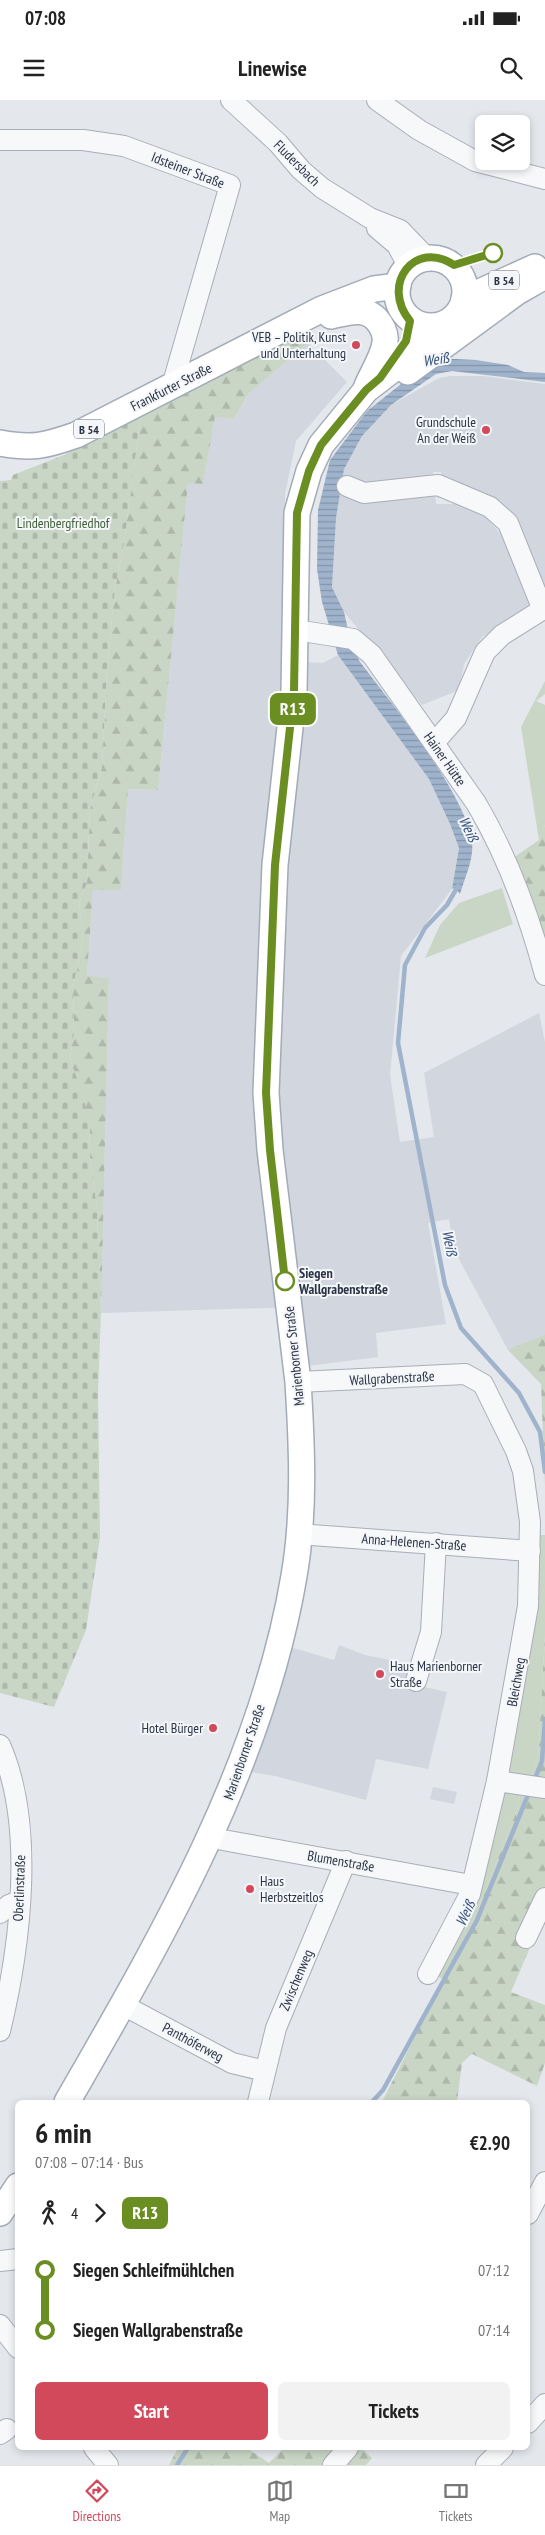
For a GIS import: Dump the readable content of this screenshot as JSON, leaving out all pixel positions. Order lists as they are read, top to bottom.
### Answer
{
  "streets": {
    "main road": ["B 54", "Frankfurter Straße", "Marienborner Straße"],
    "street": [
      "Fludersbach",
      "Idsteiner Straße",
      "Hainer Hütte",
      "Wallgrabenstraße",
      "Anna-Helenen-Straße",
      "Bleichweg",
      "Blumenstraße",
      "Oberlinstraße",
      "Zwischenweg",
      "Panthöferweg"
    ]
  },
  "crossings": [
    ["Fludersbach", "B 54"],
    ["Fludersbach", "Frankfurter Straße"],
    ["Fludersbach", "Marienborner Straße"],
    ["Idsteiner Straße", "Frankfurter Straße"],
    ["B 54", "Frankfurter Straße"],
    ["B 54", "Marienborner Straße"],
    ["Frankfurter Straße", "Marienborner Straße"],
    ["Hainer Hütte", "Marienborner Straße"],
    ["Marienborner Straße", "Wallgrabenstraße"],
    ["Marienborner Straße", "Anna-Helenen-Straße"],
    ["Marienborner Straße", "Blumenstraße"],
    ["Marienborner Straße", "Panthöferweg"],
    ["Wallgrabenstraße", "Bleichweg"],
    ["Anna-Helenen-Straße", "Bleichweg"],
    ["Bleichweg", "Blumenstraße"],
    ["Blumenstraße", "Zwischenweg"],
    ["Zwischenweg", "Panthöferweg"]
  ],
  "water": ["Weiß"],
  "parks": ["Lindenbergfriedhof"],
  "places": [
    "VEB – Politik, Kunst und Unterhaltung",
    "Grundschule An der Weiß",
    "Siegen Wallgrabenstraße",
    "Haus Marienborner Straße",
    "Hotel Bürger",
    "Haus Herbstzeitlos"
  ],
  "lines": ["bus line R13"],
  "page": {
    "status": "07:08",
    "header": "Linewise",
    "on_map": "R13",
    "heading": ["6 min", "07:08 – 07:14 · Bus", "€2.90"],
    "legs": ["4", "R13"],
    "list": [
      {
        "name": "Siegen Schleifmühlchen",
        "value": "07:12"
      },
      {
        "name": "Siegen Wallgrabenstraße",
        "value": "07:14"
      }
    ],
    "buttons": ["Start", "Tickets"],
    "tabs": ["Directions", "Map", "Tickets"]
  }
}
